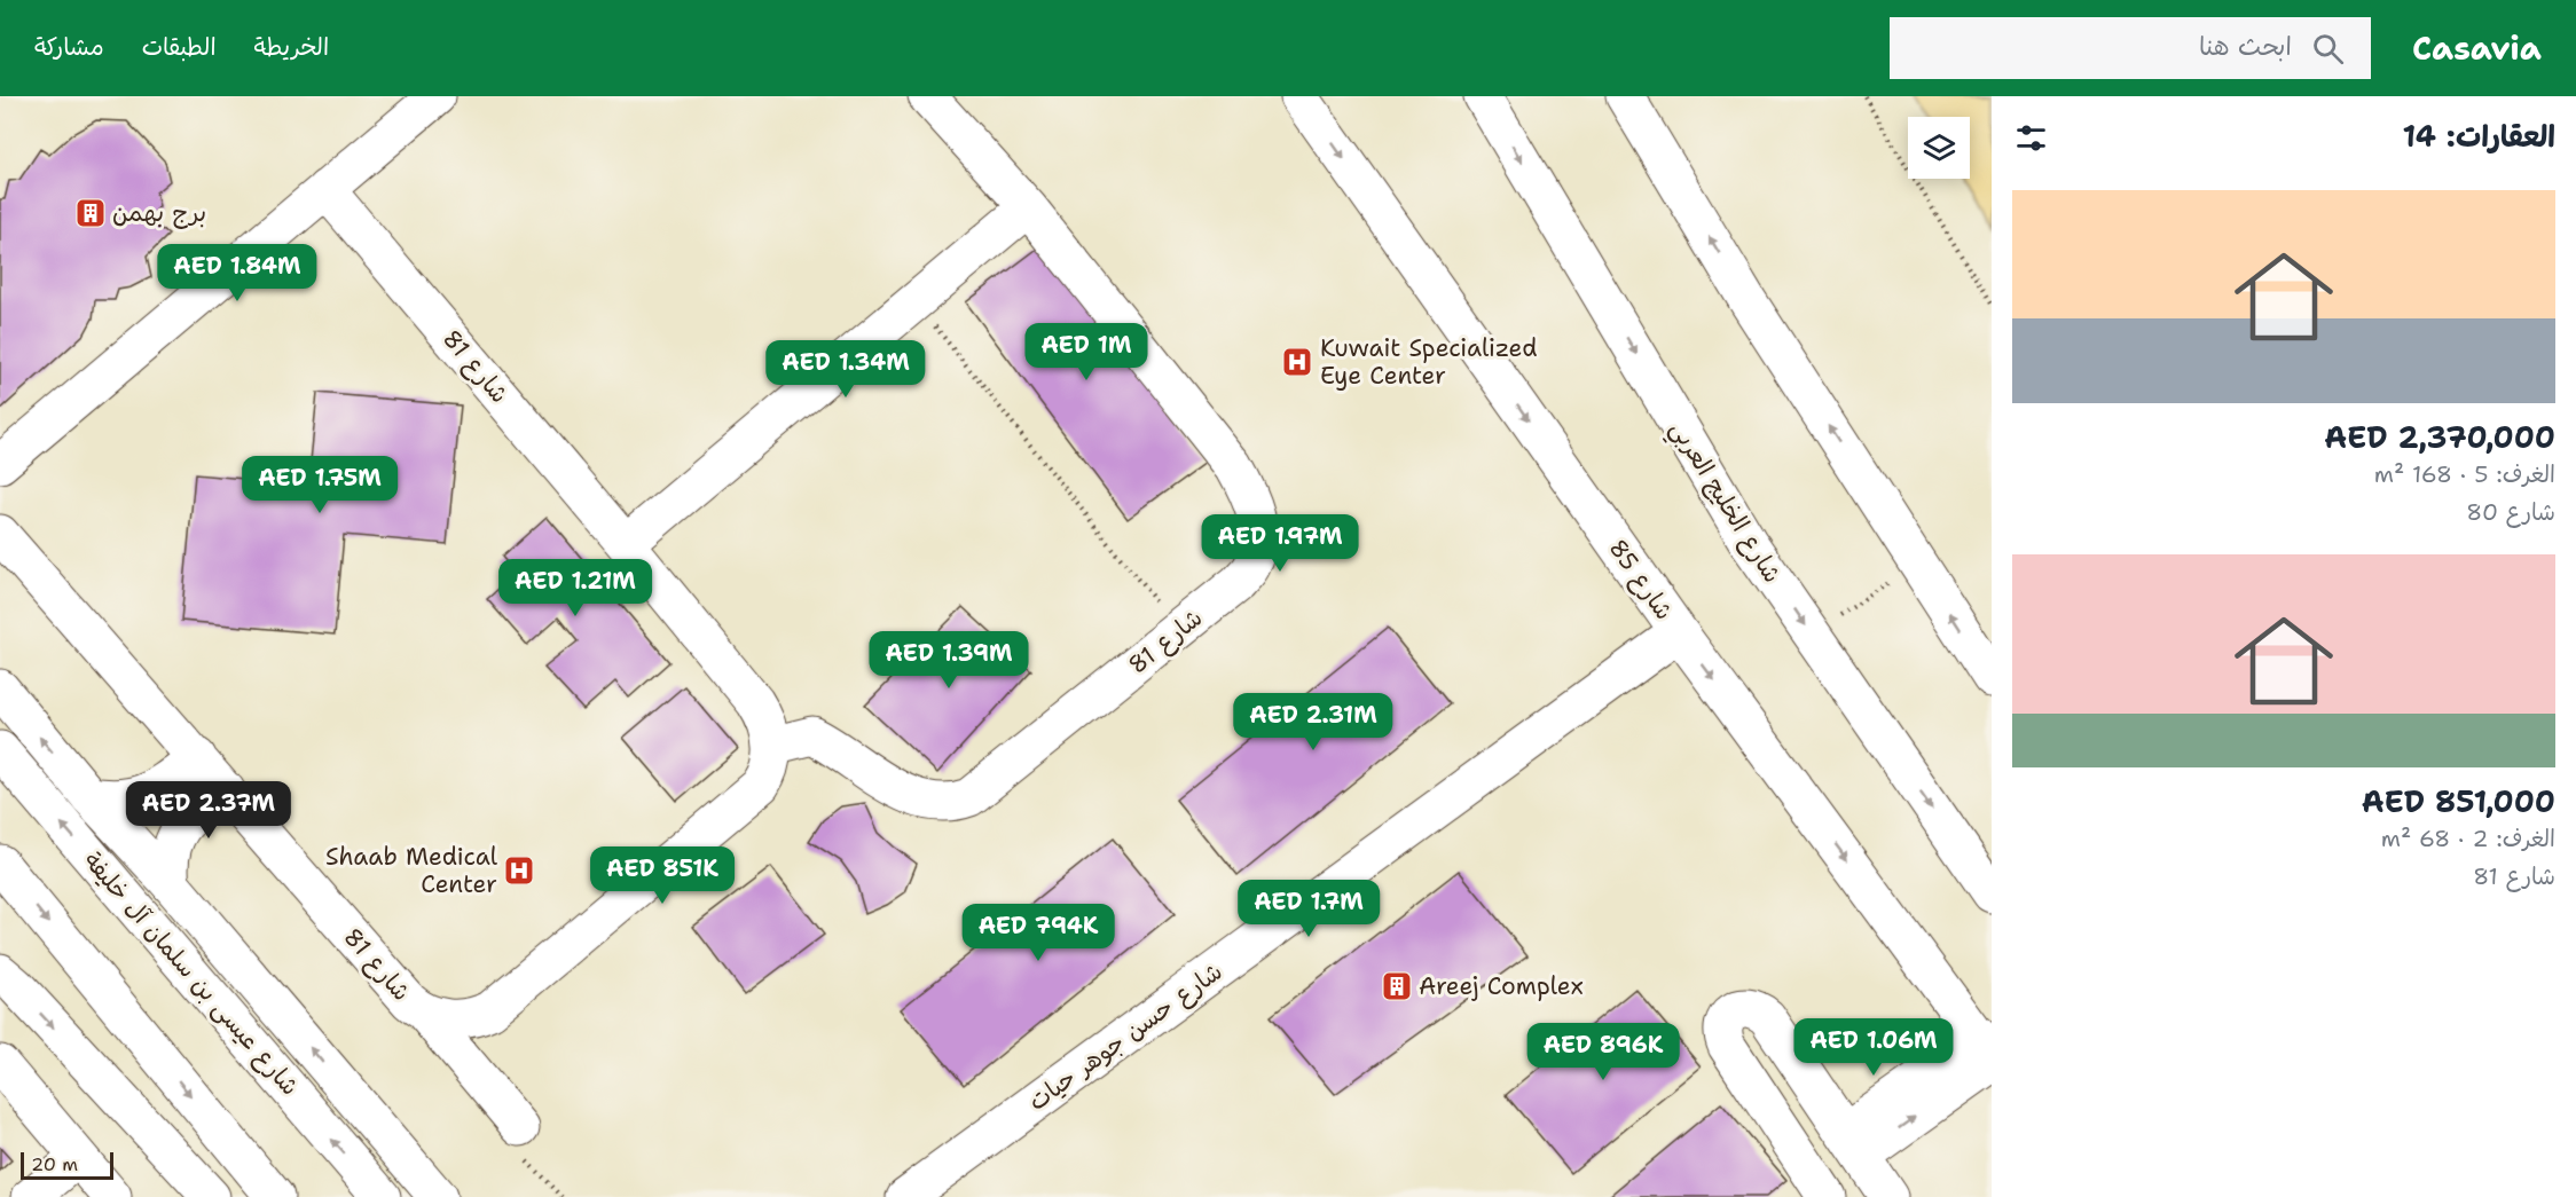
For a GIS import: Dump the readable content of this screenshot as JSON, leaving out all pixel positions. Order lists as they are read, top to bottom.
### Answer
{
  "streets": {
    "main road": [
      "شارع 81",
      "شارع الخليج العربي",
      "شارع 85",
      "شارع عيسى بن سلمان آل خليفة",
      "شارع حسن جوهر حيات"
    ]
  },
  "crossings": [
    ["شارع 85", "شارع حسن جوهر حيات"]
  ],
  "places": {
    "building": ["برج بهمن", "Areej Complex"],
    "hospital": ["Kuwait Specialized Eye Center", "Shaab Medical Center"]
  },
  "scale_bar": "20 m",
  "page": {
    "header": "Casavia",
    "search": "ابحث هنا",
    "nav": ["الخريطة", "الطبقات", "مشاركة"],
    "heading": "العقارات: 14",
    "list": [
      {
        "name": "AED 2,370,000",
        "note": "الغرف: 5 · 168 m² · شارع 80"
      },
      {
        "name": "AED 851,000",
        "note": "الغرف: 2 · 68 m² · شارع 81"
      }
    ],
    "price": [
      "AED 1.84M",
      "AED 1M",
      "AED 1.34M",
      "AED 1.75M",
      "AED 1.97M",
      "AED 1.21M",
      "AED 1.39M",
      "AED 2.31M",
      "AED 2.37M",
      "AED 851K",
      "AED 1.7M",
      "AED 794K",
      "AED 1.06M",
      "AED 896K"
    ],
    "scale": "20 m"
  }
}
